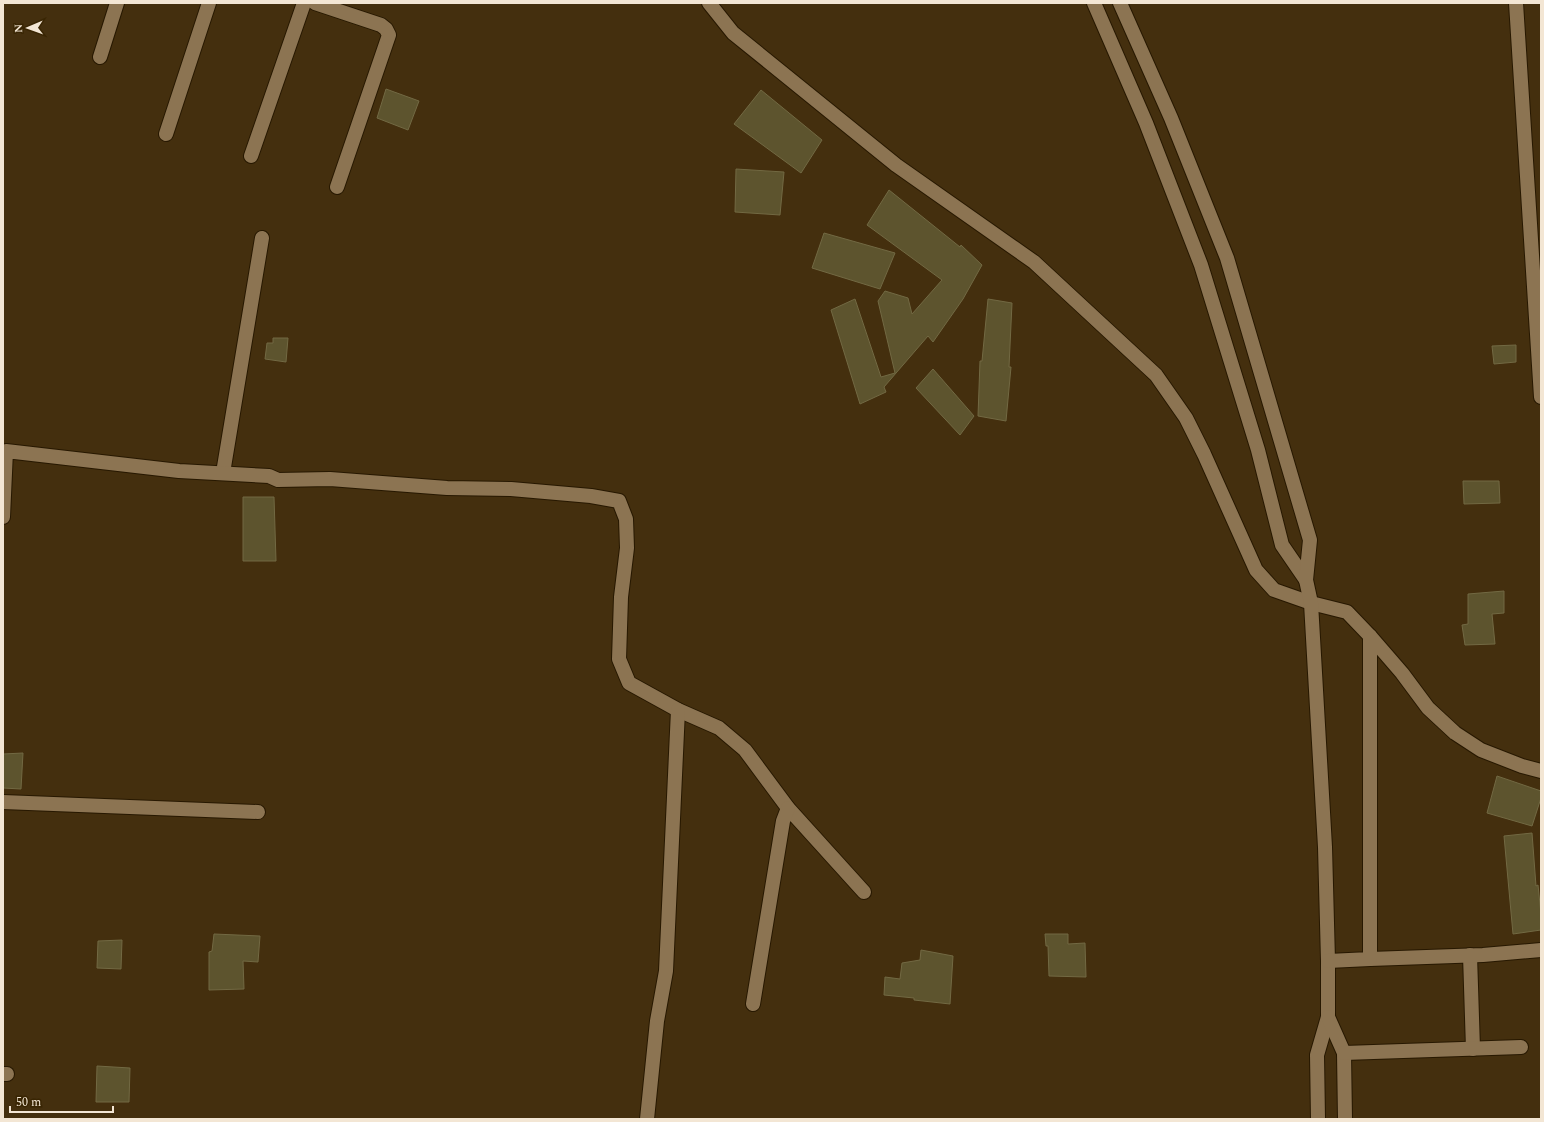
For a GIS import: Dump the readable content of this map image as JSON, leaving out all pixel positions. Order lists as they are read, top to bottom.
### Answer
{
  "scale_bar": "50 m",
  "north": "left"
}
